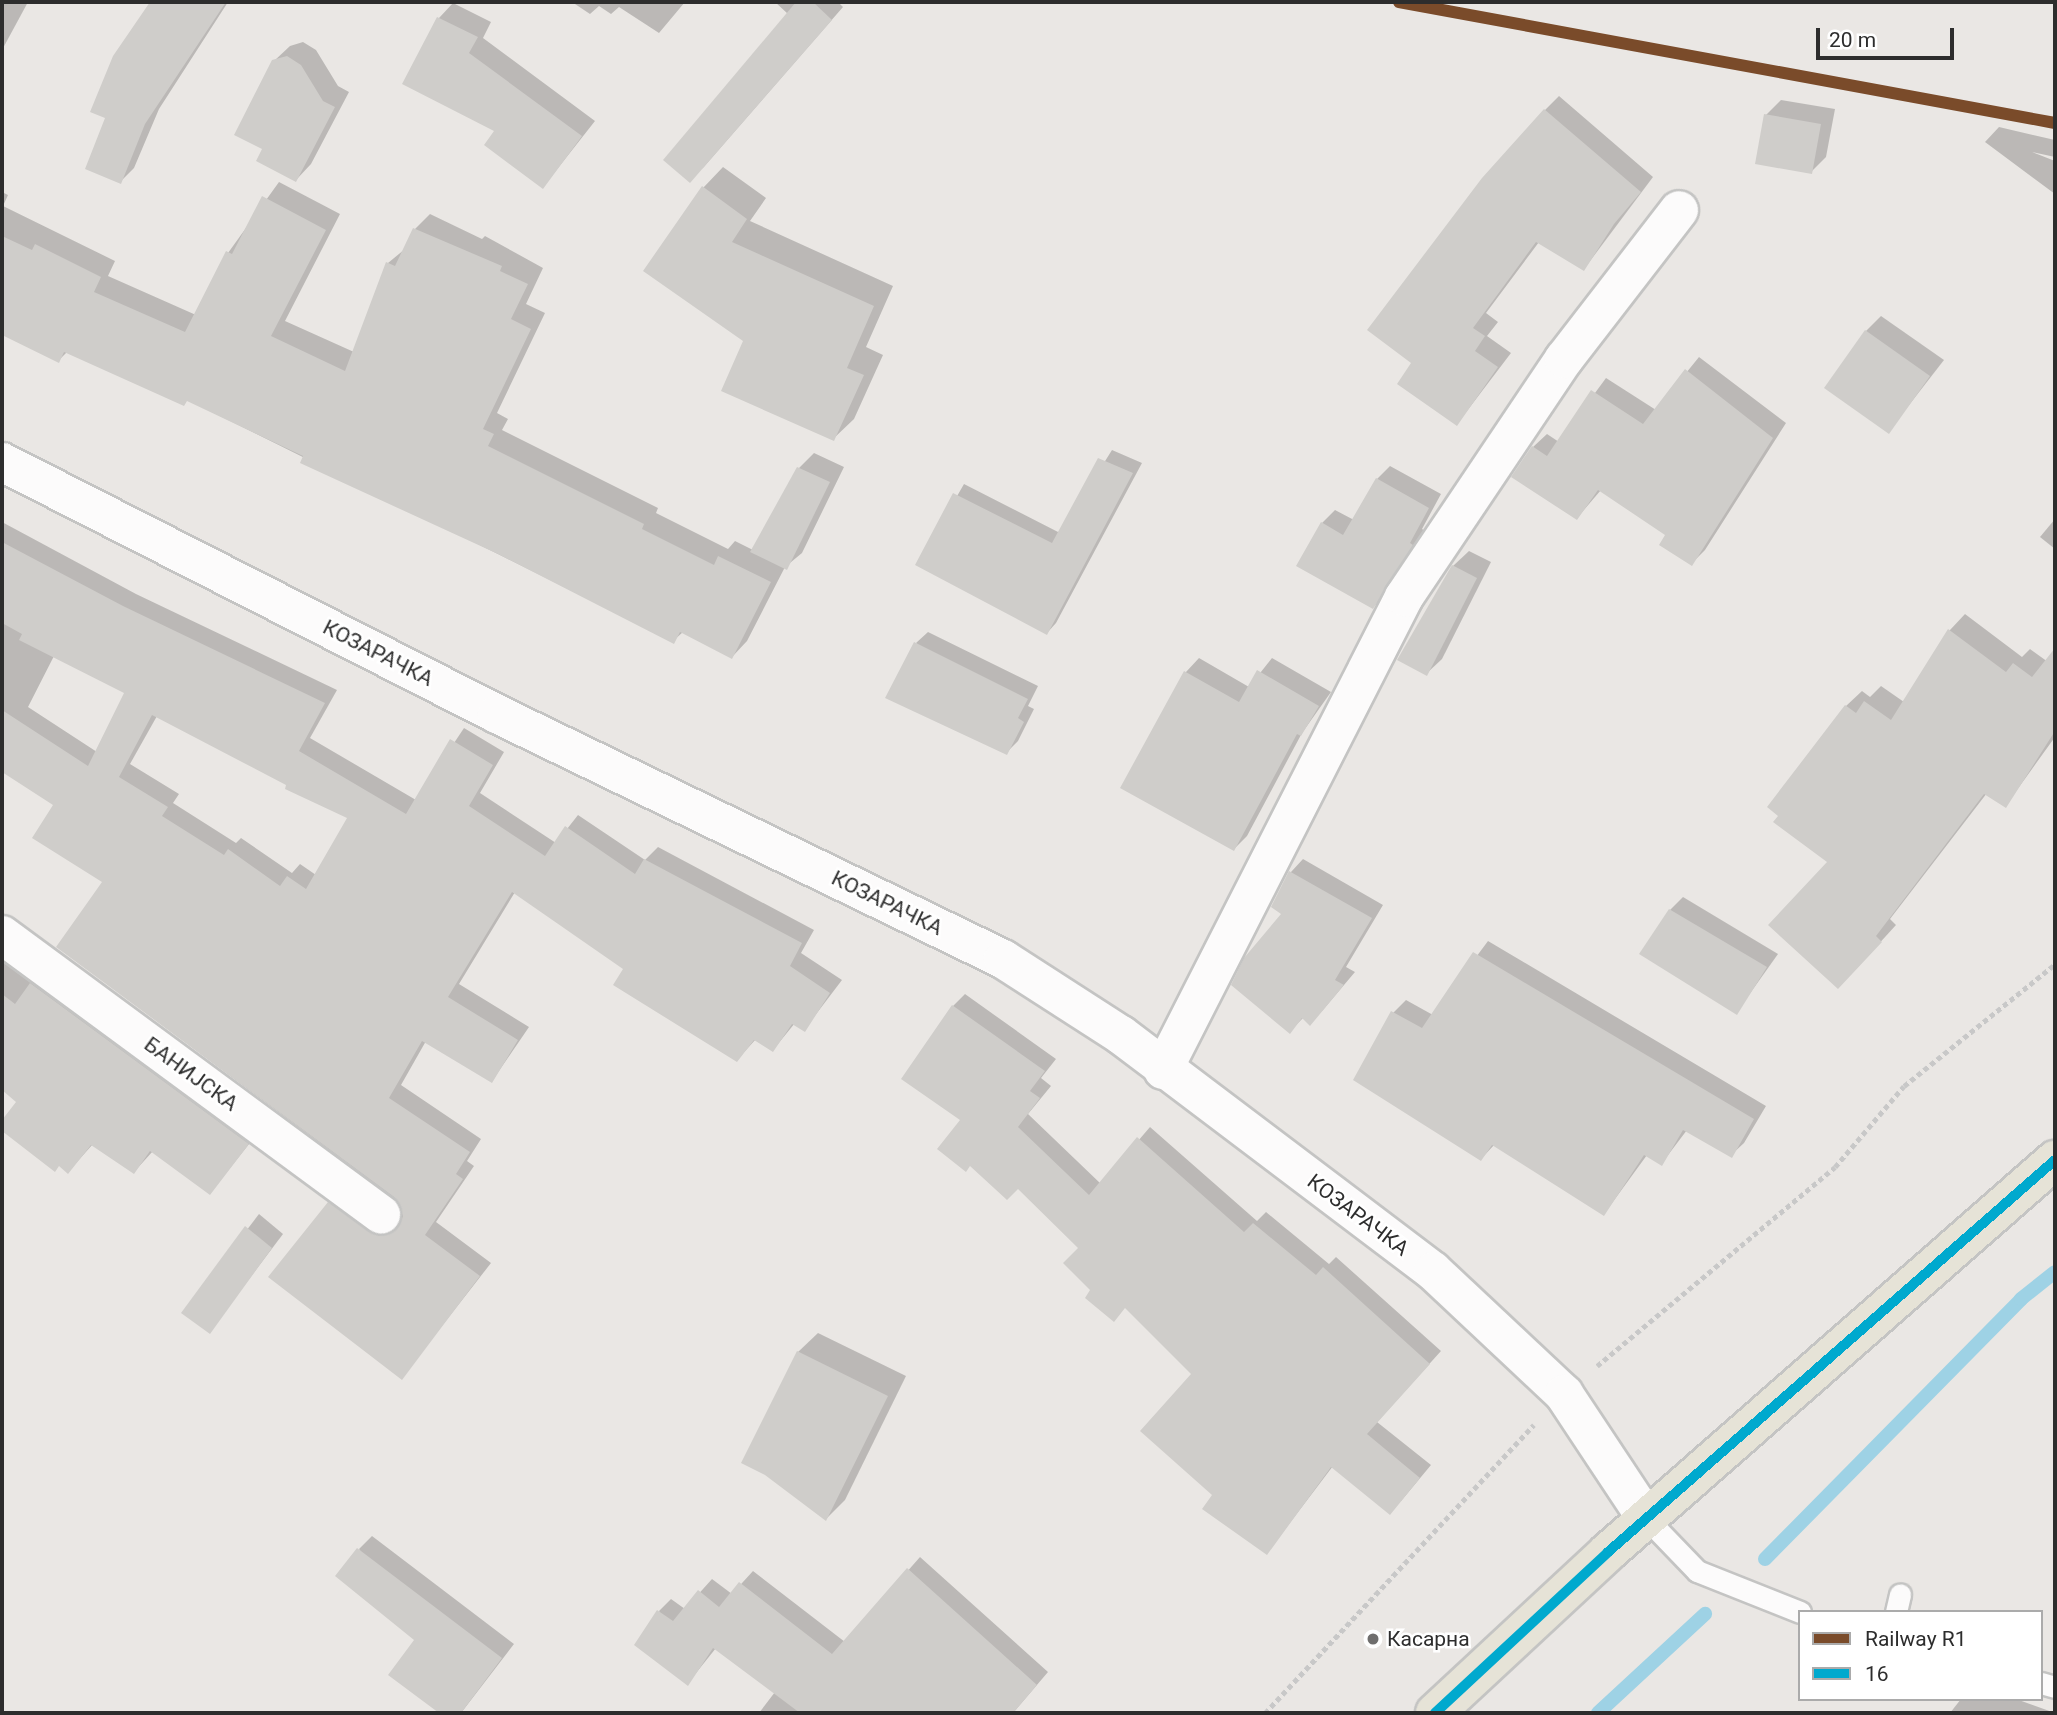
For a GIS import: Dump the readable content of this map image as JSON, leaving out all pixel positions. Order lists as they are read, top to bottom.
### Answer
{
  "streets": {
    "street": ["КОЗАРАЧКА", "БАНИЈСКА"]
  },
  "places": ["Касарна"],
  "lines": ["rail line R1", "transit line 16"],
  "legend": ["Railway R1", "16"],
  "scale_bar": "20 m"
}
